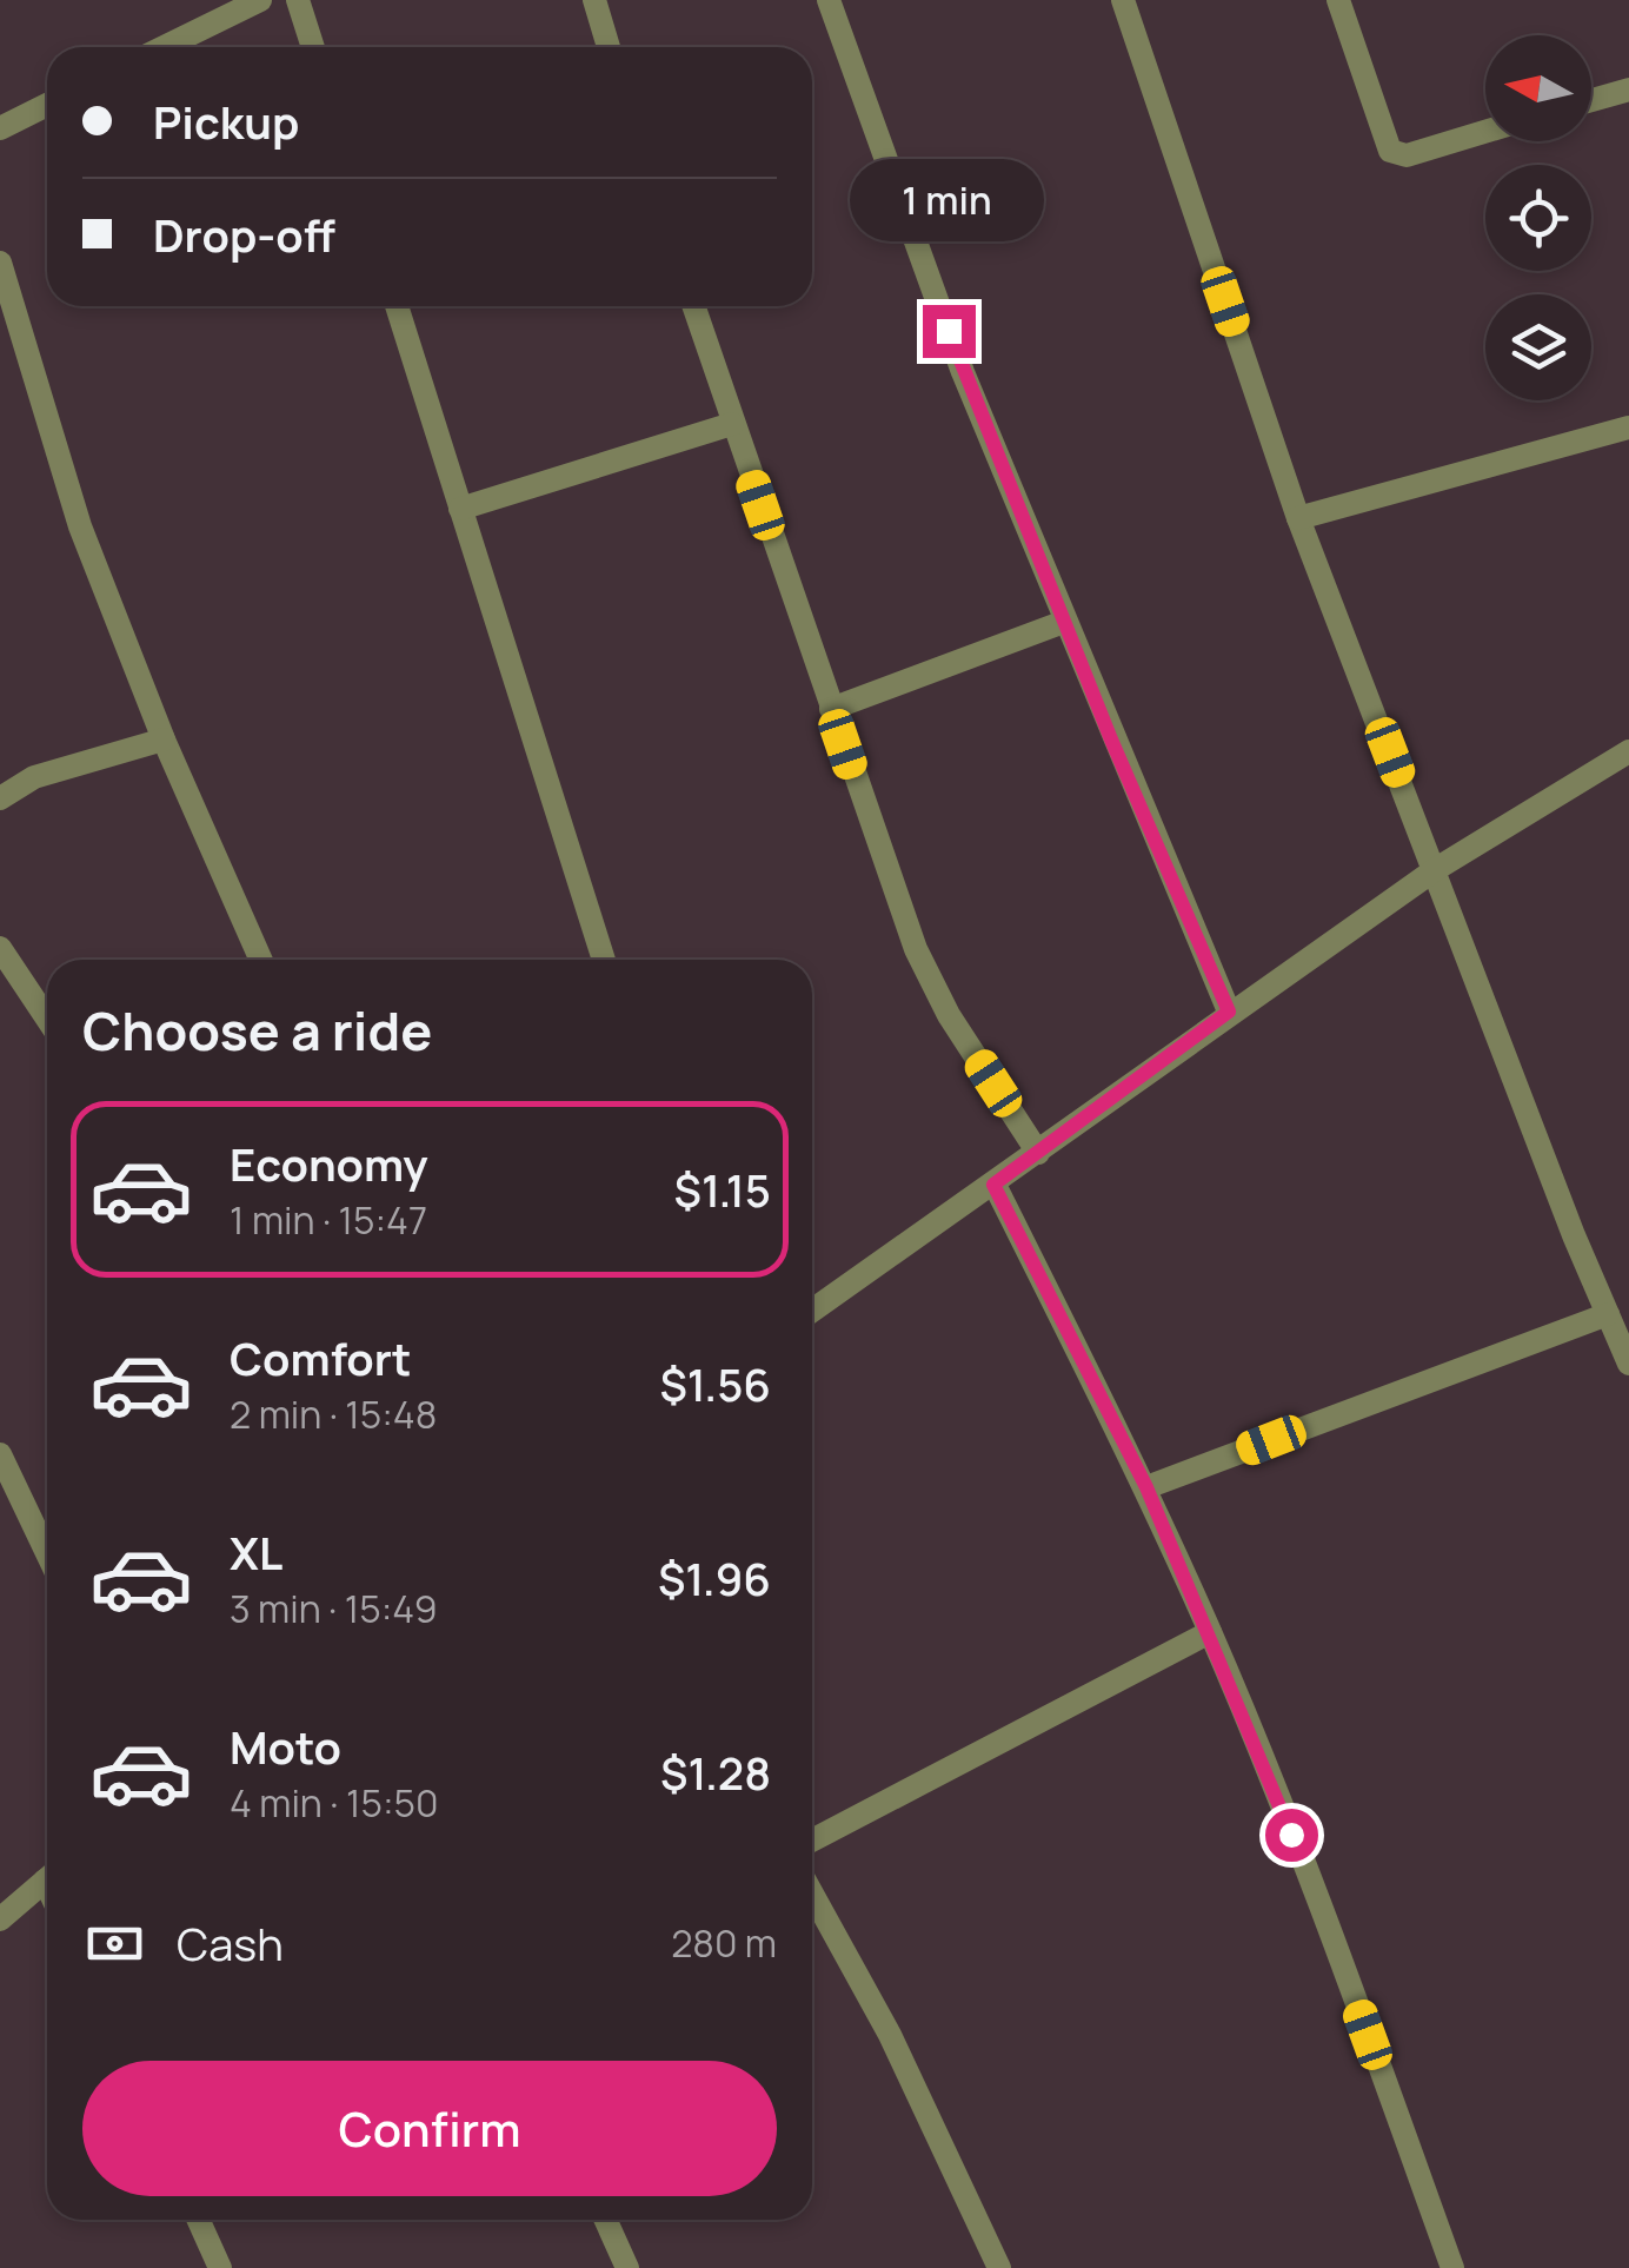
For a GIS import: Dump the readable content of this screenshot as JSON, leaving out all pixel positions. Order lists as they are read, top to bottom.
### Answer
{
  "north": "left",
  "page": {
    "banner": ["Pickup", "Drop-off"],
    "bubble": "1 min",
    "heading": "Choose a ride",
    "list": [
      {
        "name": "Economy",
        "note": "1 min · 15:47",
        "value": "$1.15"
      },
      {
        "name": "Comfort",
        "note": "2 min · 15:48",
        "value": "$1.56"
      },
      {
        "name": "XL",
        "note": "3 min · 15:49",
        "value": "$1.96"
      },
      {
        "name": "Moto",
        "note": "4 min · 15:50",
        "value": "$1.28"
      }
    ],
    "pay": ["Cash", "280 m"],
    "buttons": "Confirm"
  }
}
